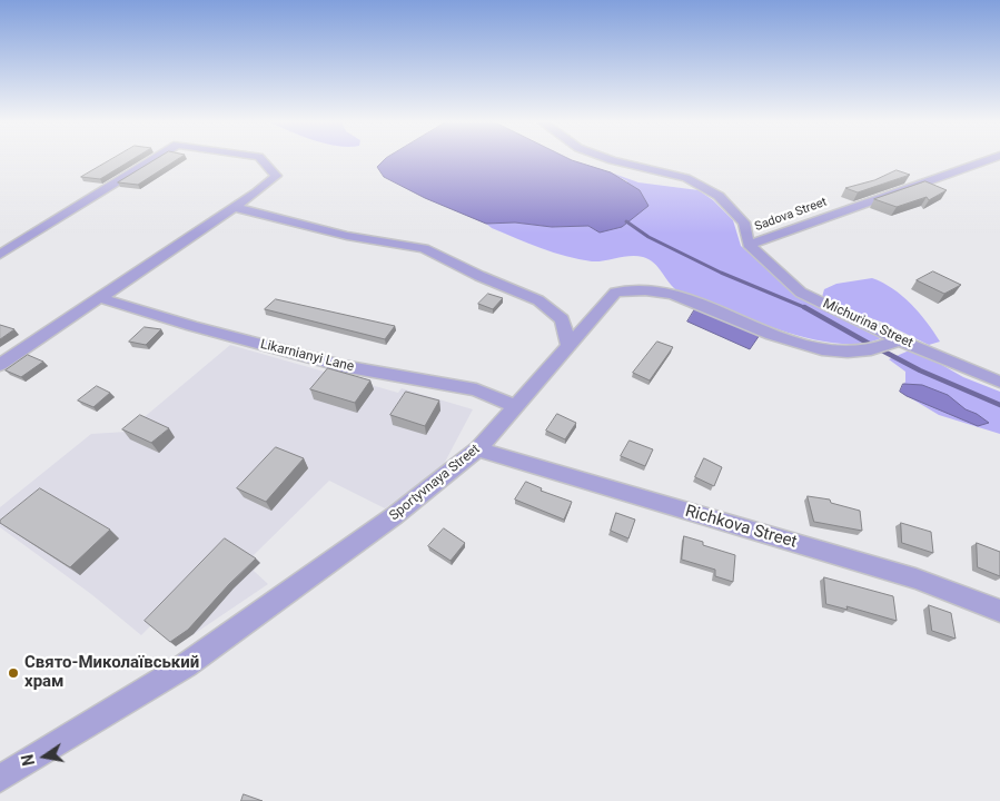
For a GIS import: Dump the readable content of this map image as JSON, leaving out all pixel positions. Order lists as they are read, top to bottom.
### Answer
{
  "streets": {
    "street": [
      "Sadova Street",
      "Michurina Street",
      "Likarnianyi Lane",
      "Sportyvnaya Street",
      "Richkova Street"
    ]
  },
  "crossings": [
    ["Sadova Street", "Michurina Street"],
    ["Michurina Street", "Sportyvnaya Street"],
    ["Likarnianyi Lane", "Sportyvnaya Street"],
    ["Sportyvnaya Street", "Richkova Street"]
  ],
  "places": ["Свято-Миколаївський храм"],
  "north": "left"
}
